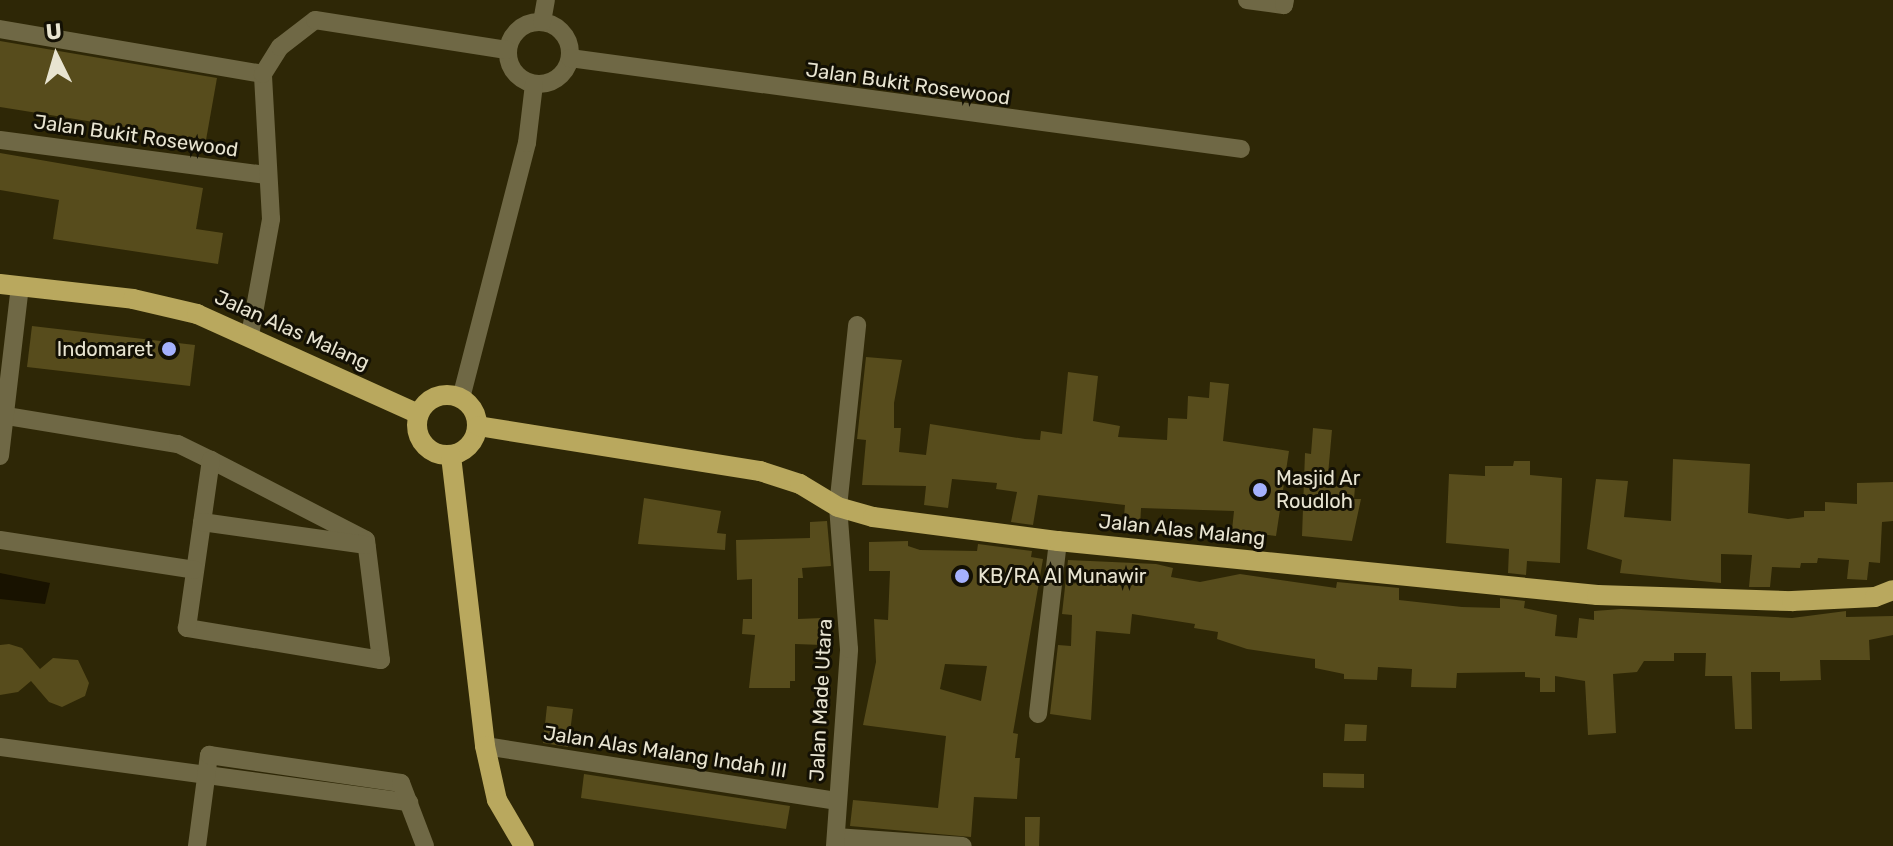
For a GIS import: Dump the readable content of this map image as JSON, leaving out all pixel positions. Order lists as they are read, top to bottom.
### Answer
{
  "streets": {
    "main road": ["Jalan Alas Malang"],
    "street": ["Jalan Bukit Rosewood", "Jalan Made Utara", "Jalan Alas Malang Indah III"]
  },
  "crossings": [
    ["Jalan Bukit Rosewood", "Jalan Alas Malang"],
    ["Jalan Alas Malang", "Jalan Made Utara"],
    ["Jalan Made Utara", "Jalan Alas Malang Indah III"]
  ],
  "places": ["Indomaret", "Masjid Ar Roudloh", "KB/RA Al Munawir"],
  "north": "top"
}
